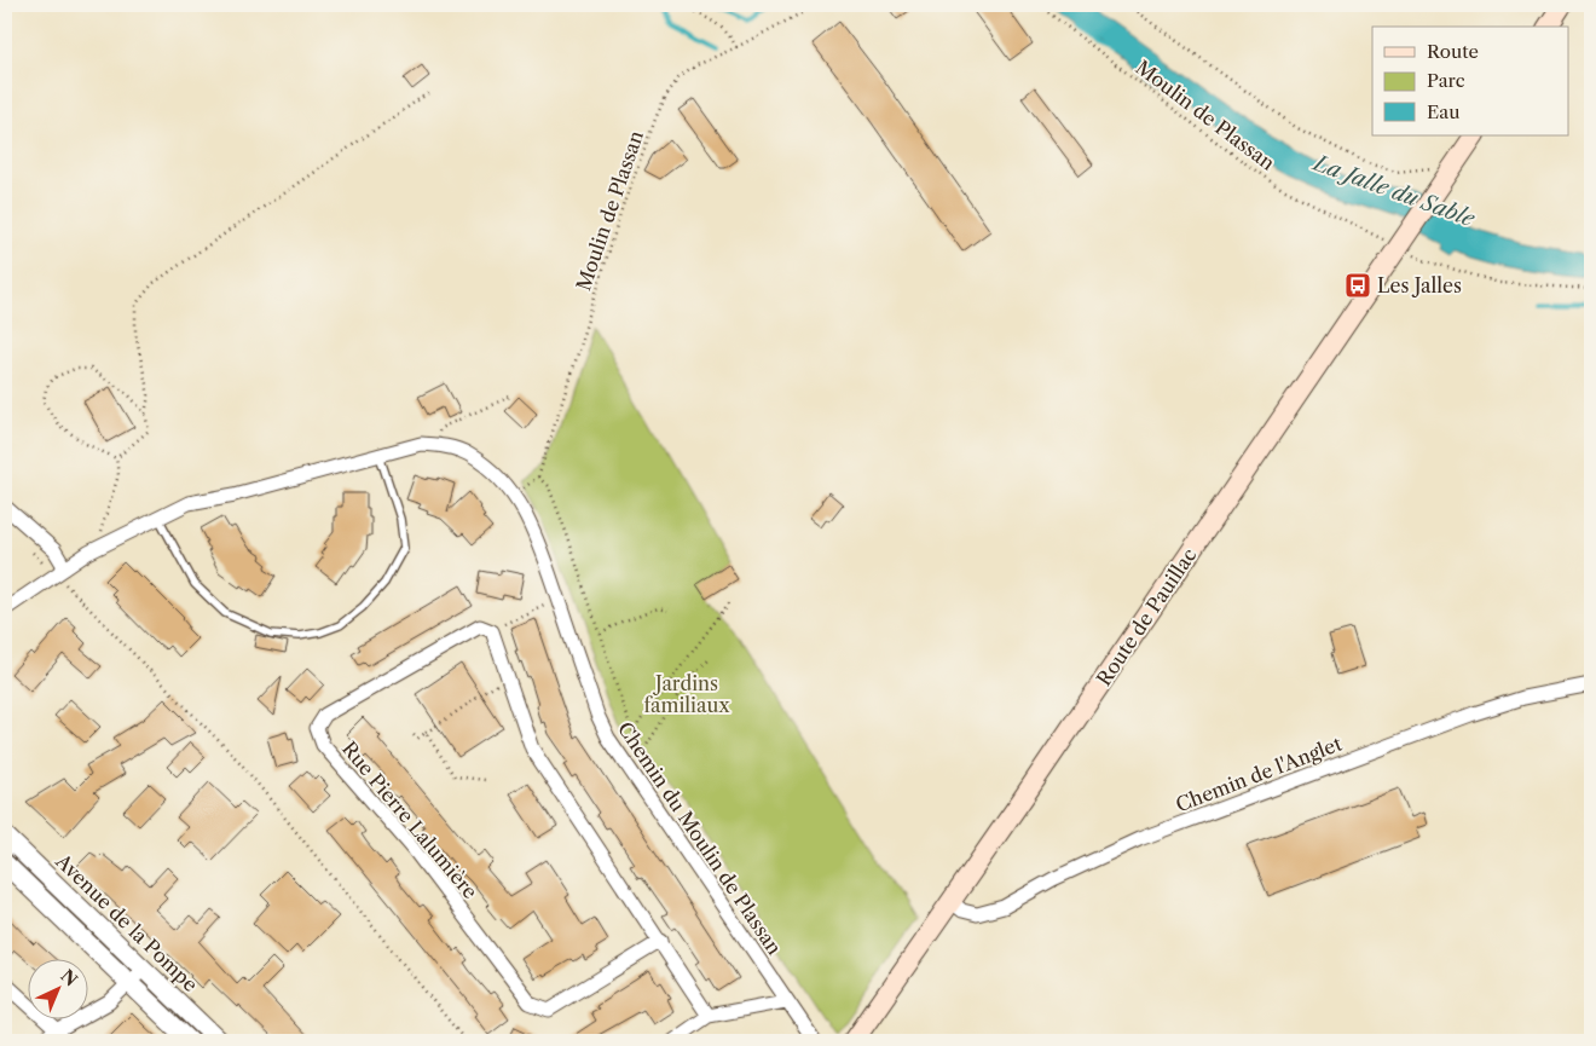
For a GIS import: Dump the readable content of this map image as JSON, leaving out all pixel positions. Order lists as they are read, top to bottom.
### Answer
{
  "streets": {
    "main road": ["Route de Pauillac"],
    "street": [
      "Chemin de l'Anglet",
      "Rue Pierre Lalumière",
      "Chemin du Moulin de Plassan",
      "Avenue de la Pompe"
    ],
    "path": ["Moulin de Plassan"]
  },
  "crossings": [
    ["Moulin de Plassan", "Route de Pauillac"],
    ["Route de Pauillac", "Chemin de l'Anglet"]
  ],
  "water": ["La Jalle du Sable"],
  "parks": ["Jardins familiaux"],
  "places": {
    "bus stop": ["Les Jalles"]
  },
  "legend": ["Route", "Parc", "Eau"],
  "north": "top right"
}
